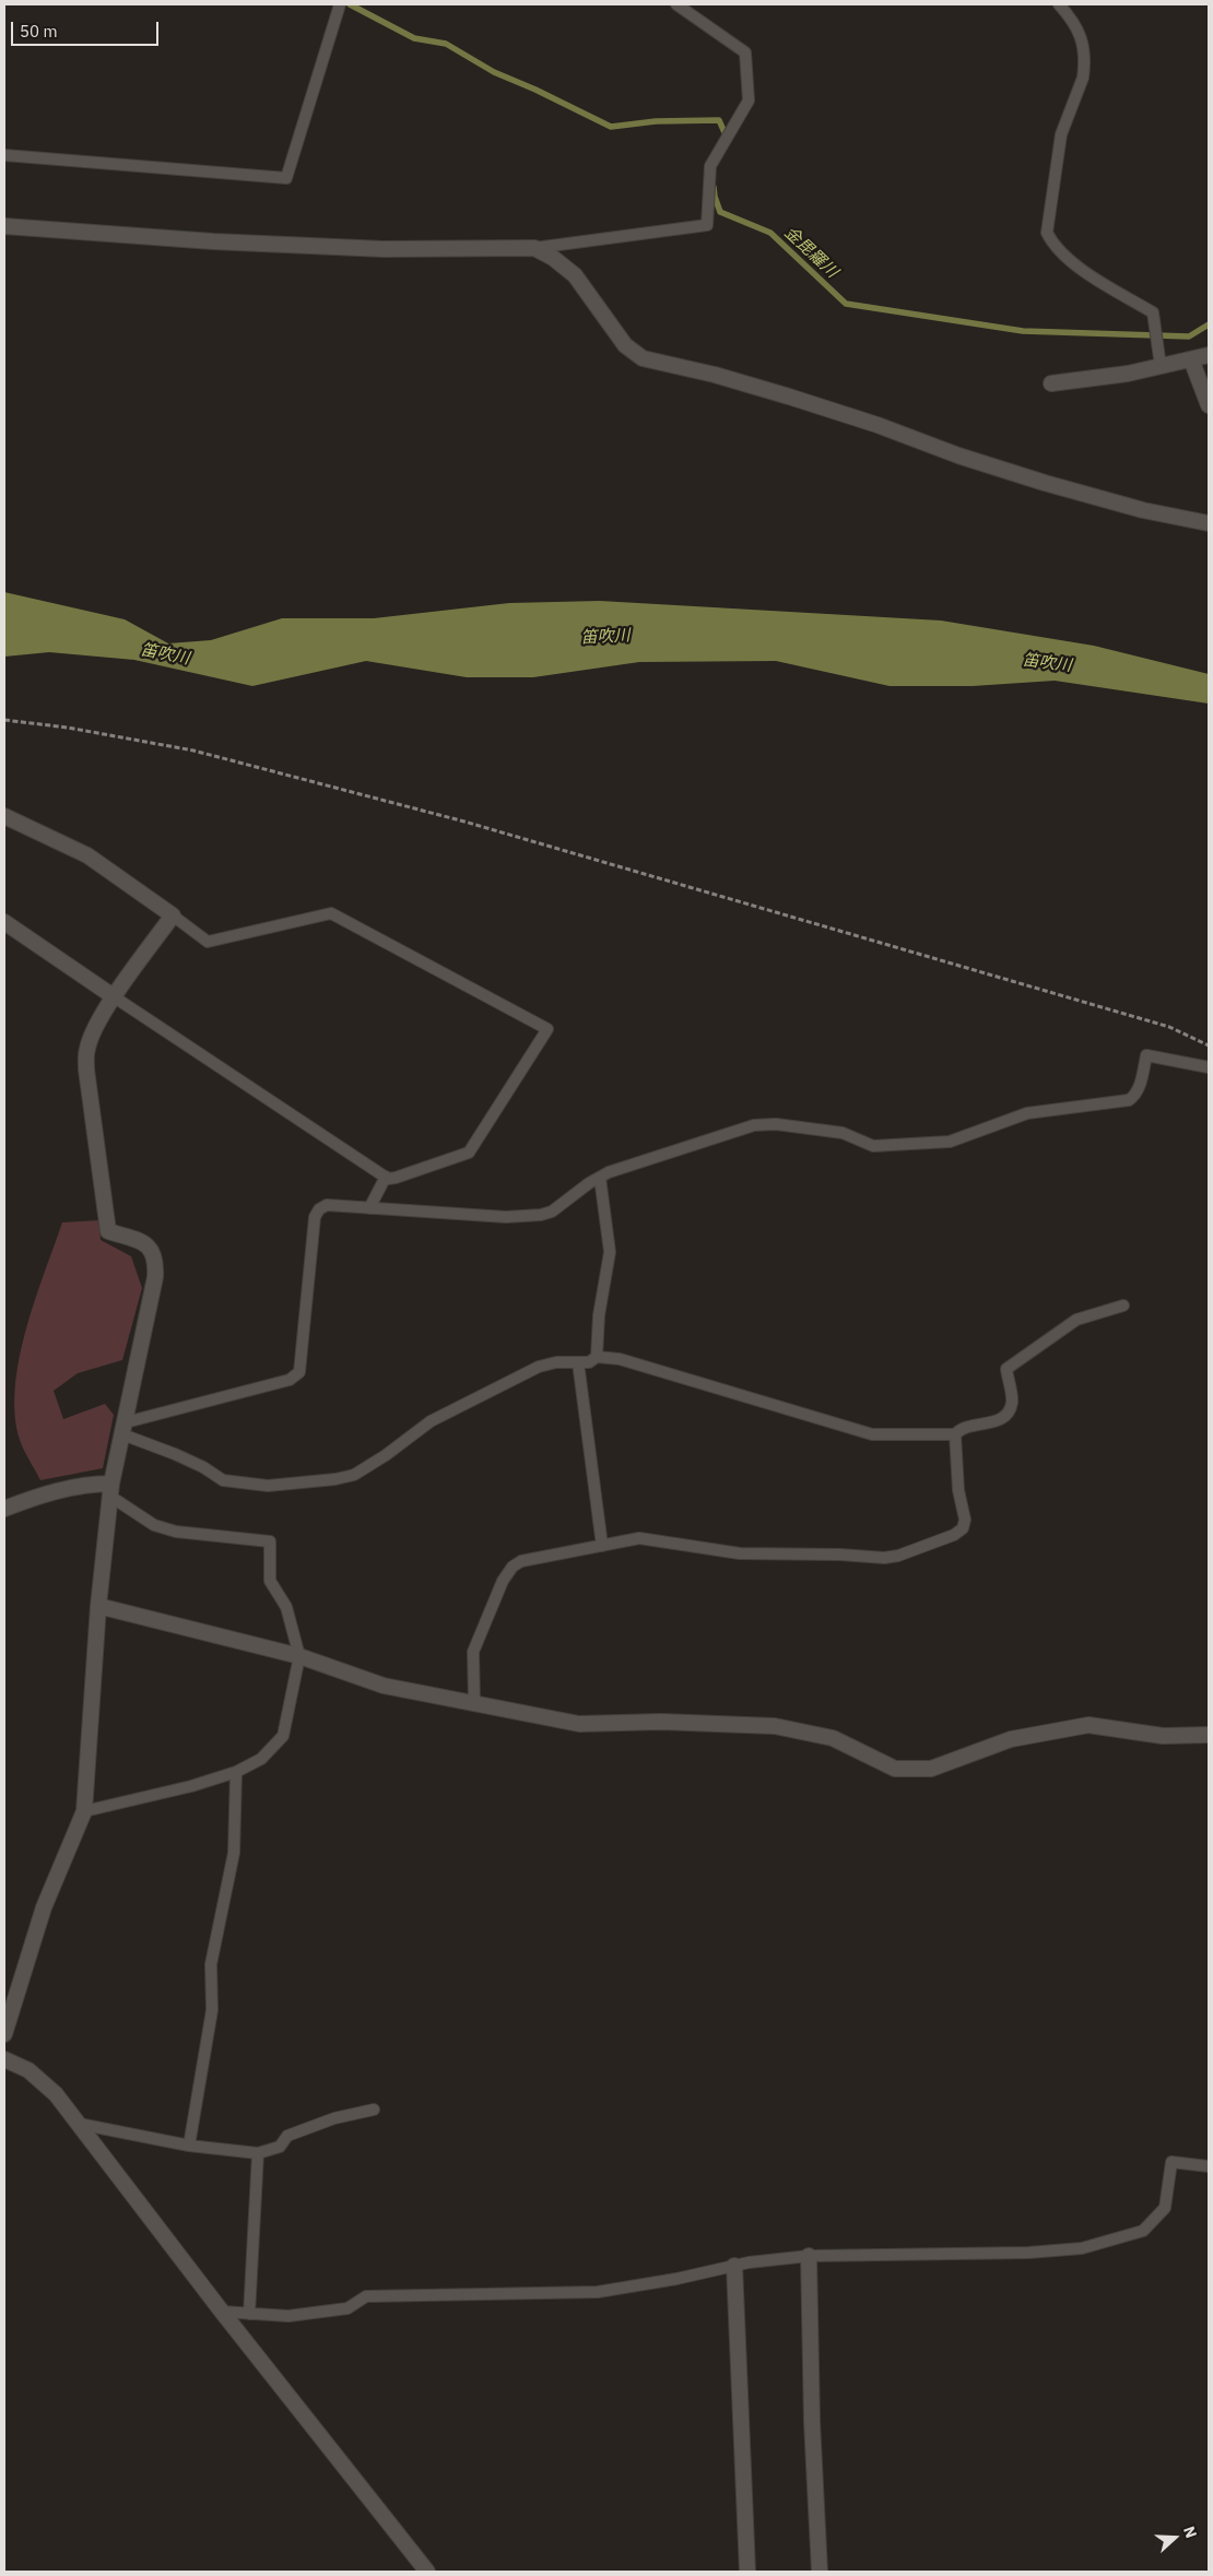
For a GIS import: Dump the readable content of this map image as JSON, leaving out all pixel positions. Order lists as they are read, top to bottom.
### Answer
{
  "water": ["金毘羅川", "笛吹川"],
  "scale_bar": "50 m",
  "north": "right"
}
